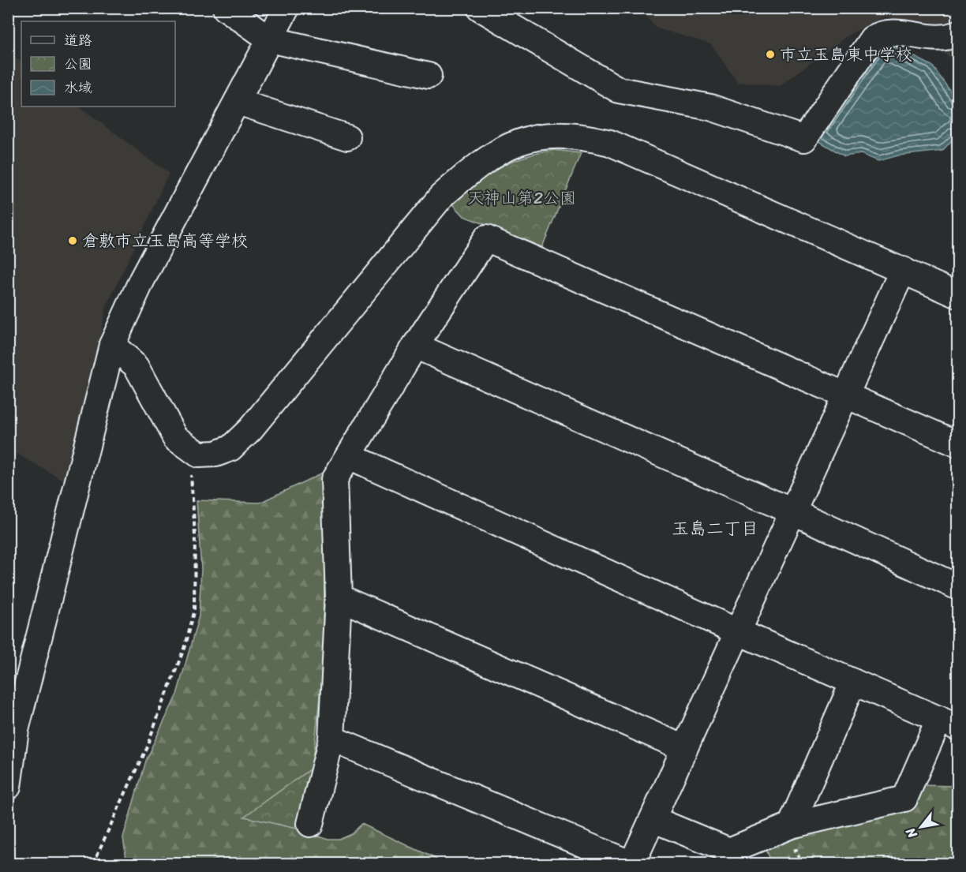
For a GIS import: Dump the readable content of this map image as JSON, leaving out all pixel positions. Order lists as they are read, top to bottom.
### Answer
{
  "districts": ["玉島二丁目"],
  "parks": ["天神山第2公園"],
  "places": ["市立玉島東中学校", "倉敷市立玉島高等学校"],
  "legend": ["道路", "公園", "水域"],
  "north": "bottom left"
}
